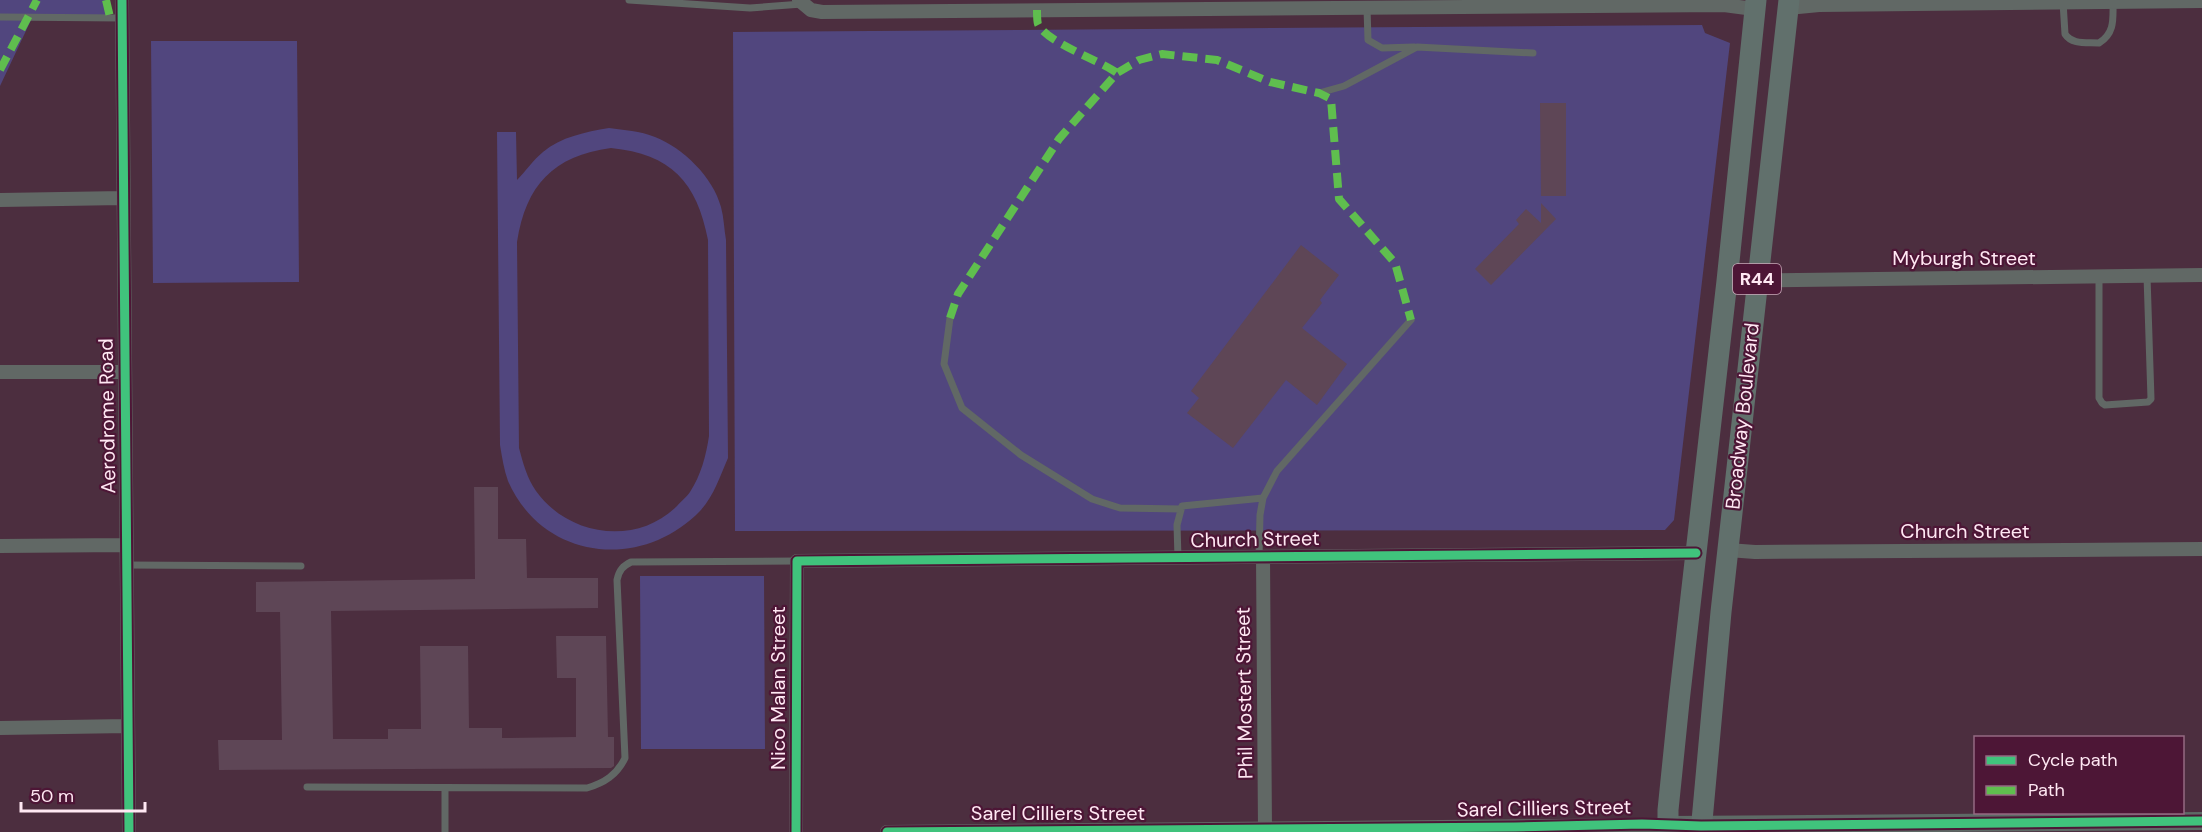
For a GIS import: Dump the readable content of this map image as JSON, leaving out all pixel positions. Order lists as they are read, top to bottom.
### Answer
{
  "streets": {
    "main road": ["R44", "Broadway Boulevard"],
    "street": [
      "Myburgh Street",
      "Aerodrome Road",
      "Church Street",
      "Nico Malan Street",
      "Phil Mostert Street",
      "Sarel Cilliers Street"
    ]
  },
  "crossings": [
    ["Myburgh Street", "Broadway Boulevard"],
    ["Broadway Boulevard", "Church Street"],
    ["Broadway Boulevard", "Sarel Cilliers Street"],
    ["Church Street", "Nico Malan Street"],
    ["Church Street", "Phil Mostert Street"],
    ["Phil Mostert Street", "Sarel Cilliers Street"]
  ],
  "legend": ["Cycle path", "Path"],
  "scale_bar": "50 m"
}
